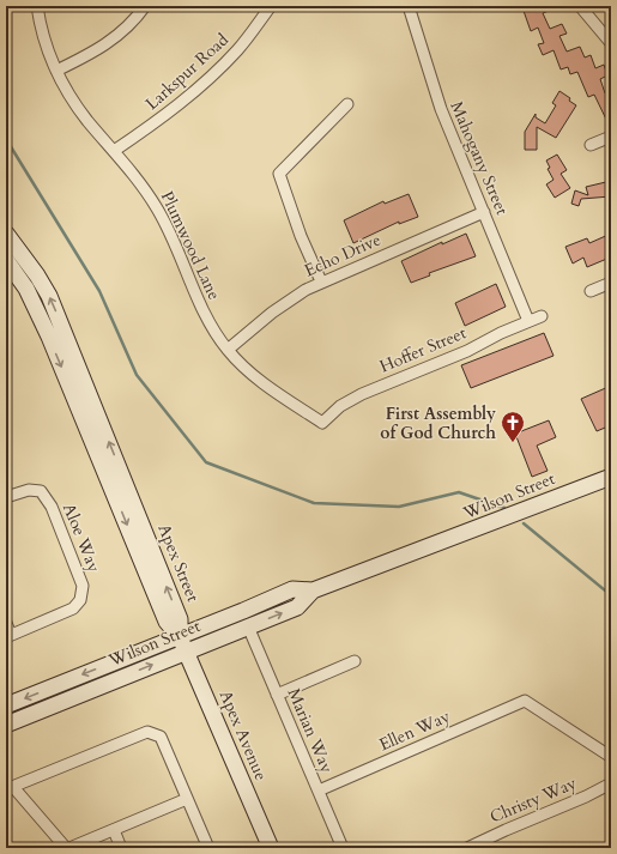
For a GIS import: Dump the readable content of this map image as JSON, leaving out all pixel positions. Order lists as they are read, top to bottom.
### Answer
{
  "streets": {
    "main road": ["Wilson Street", "Apex Street", "Apex Avenue"],
    "street": [
      "Larkspur Road",
      "Mahogany Street",
      "Plumwood Lane",
      "Echo Drive",
      "Hoffer Street",
      "Aloe Way",
      "Marian Way",
      "Ellen Way",
      "Christy Way"
    ]
  },
  "crossings": [
    ["Larkspur Road", "Plumwood Lane"],
    ["Mahogany Street", "Echo Drive"],
    ["Mahogany Street", "Hoffer Street"],
    ["Plumwood Lane", "Echo Drive"],
    ["Plumwood Lane", "Hoffer Street"],
    ["Wilson Street", "Apex Street"],
    ["Wilson Street", "Marian Way"],
    ["Wilson Street", "Apex Avenue"],
    ["Apex Street", "Apex Avenue"],
    ["Marian Way", "Ellen Way"]
  ],
  "places": {
    "church": ["First Assembly of God Church"]
  }
}
